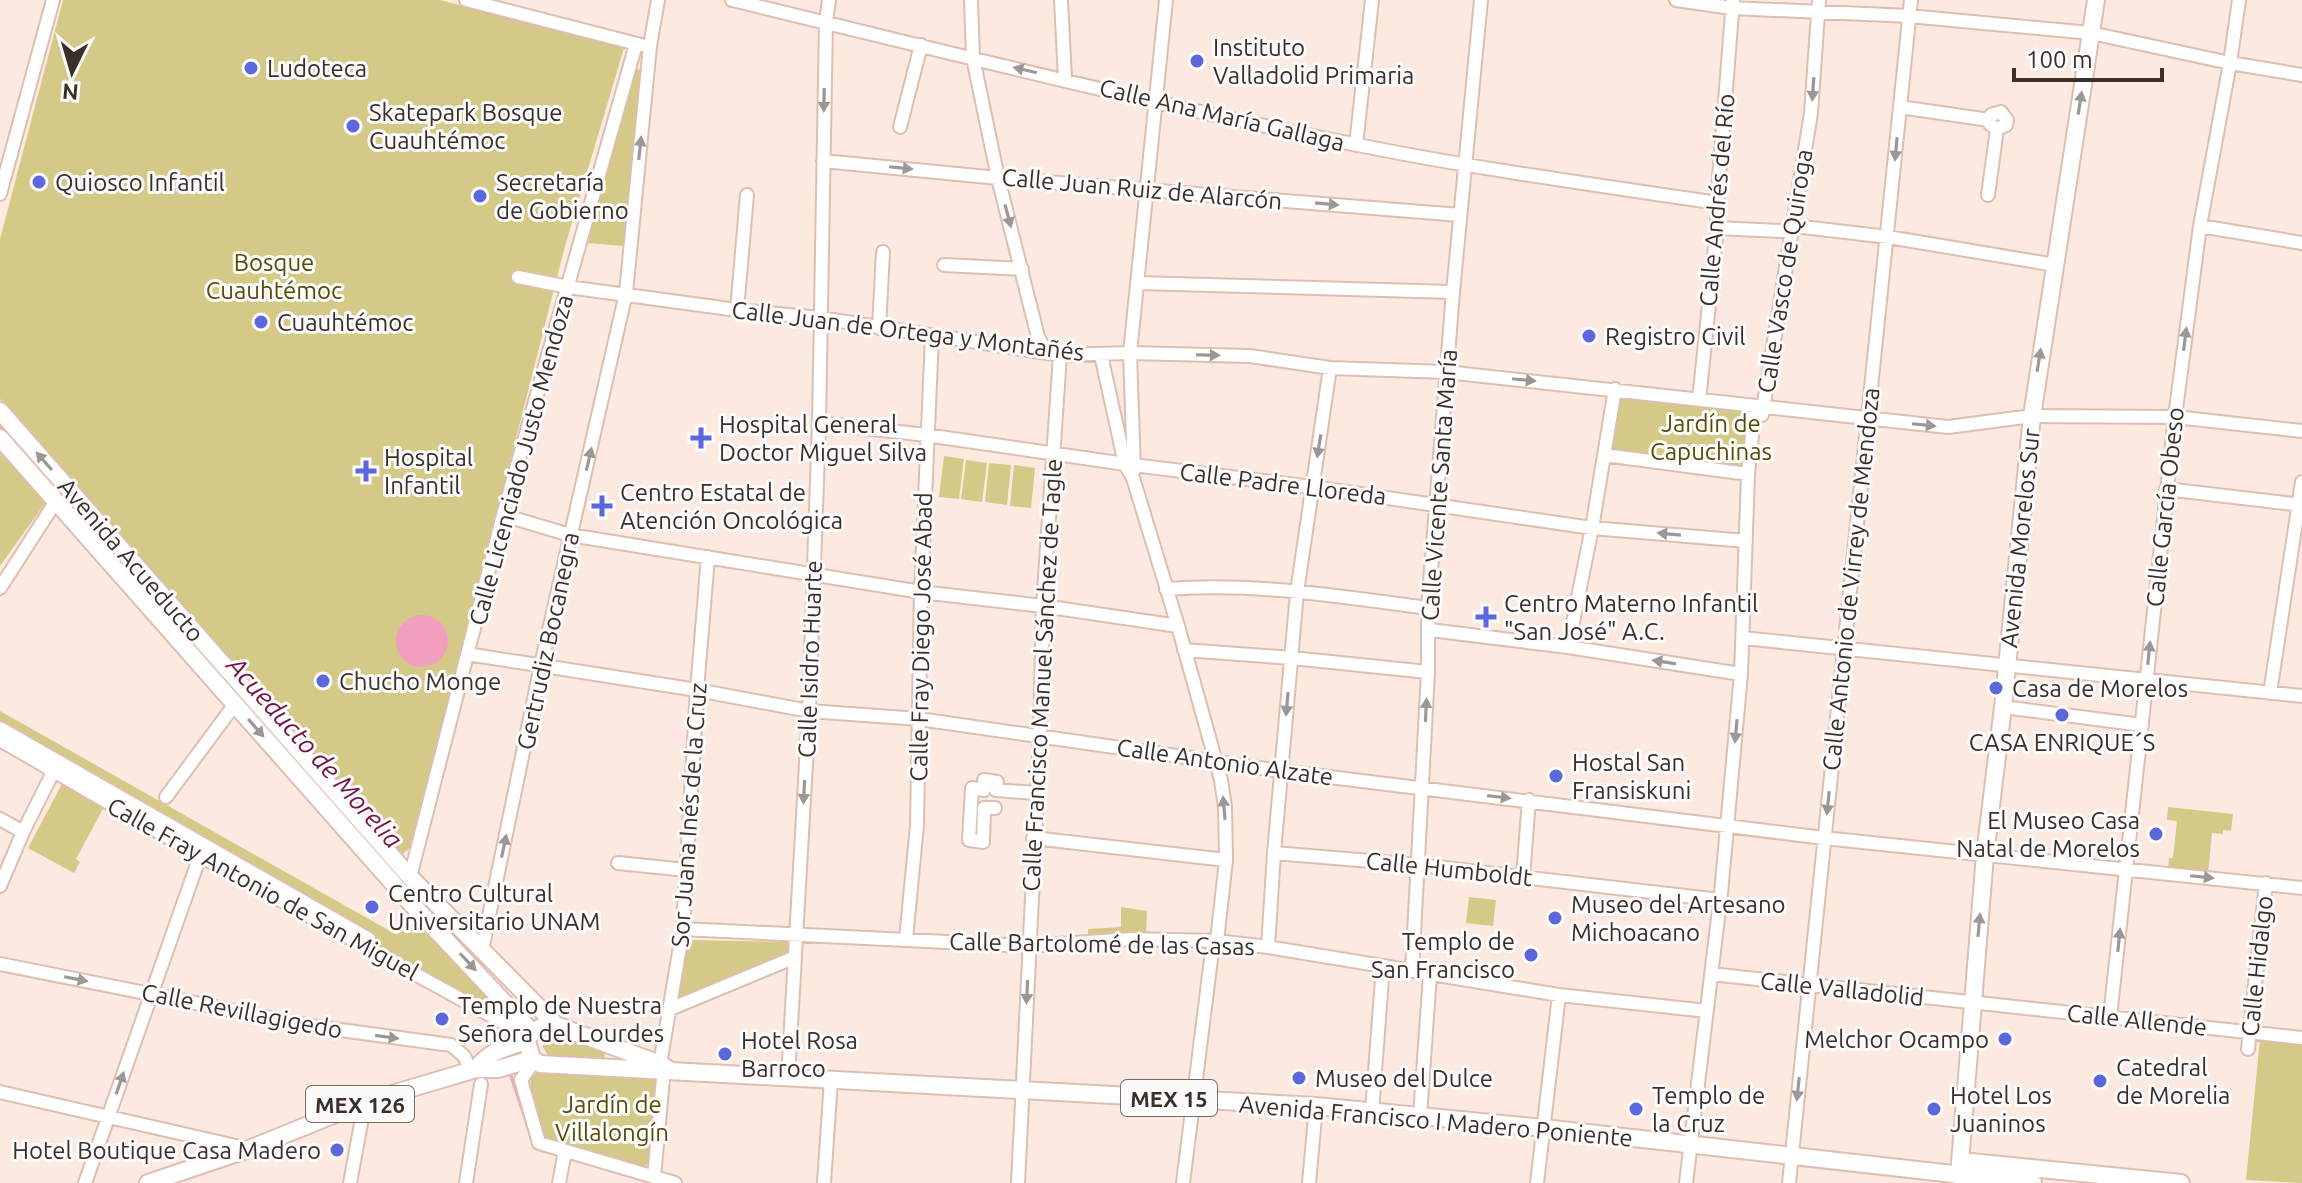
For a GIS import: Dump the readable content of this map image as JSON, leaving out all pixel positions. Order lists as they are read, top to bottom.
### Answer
{
  "streets": {
    "main road": [
      "Avenida Morelos Sur",
      "Avenida Acueducto",
      "MEX 15",
      "MEX 126",
      "Avenida Francisco I Madero Poniente"
    ],
    "street": [
      "Calle Ana María Gallaga",
      "Calle Juan Ruiz de Alarcón",
      "Calle Andrés del Río",
      "Calle Vasco de Quiroga",
      "Calle Juan de Ortega y Montañés",
      "Calle Licenciado Justo Mendoza",
      "Calle Padre Lloreda",
      "Calle Vicente Santa María",
      "Calle García Obeso",
      "Calle Antonio de Virrey de Mendoza",
      "Calle Fray Diego José Abad",
      "Gertrudiz Bocanegra",
      "Calle Isidro Huarte",
      "Calle Francisco Manuel Sánchez de Tagle",
      "Calle Antonio Alzate",
      "Sor Juana Inés de la Cruz",
      "Calle Humboldt",
      "Calle Fray Antonio de San Miguel",
      "Calle Bartolomé de las Casas",
      "Calle Hidalgo",
      "Calle Valladolid",
      "Calle Revillagigedo",
      "Calle Allende"
    ]
  },
  "crossings": [
    ["Calle Ana María Gallaga", "Calle Andrés del Río"],
    ["Calle Ana María Gallaga", "Calle Vicente Santa María"],
    ["Calle Ana María Gallaga", "Calle Isidro Huarte"],
    ["Calle Ana María Gallaga", "Calle Francisco Manuel Sánchez de Tagle"],
    ["Calle Juan Ruiz de Alarcón", "Calle Vicente Santa María"],
    ["Calle Juan Ruiz de Alarcón", "Calle Isidro Huarte"],
    ["Calle Juan Ruiz de Alarcón", "Calle Francisco Manuel Sánchez de Tagle"],
    ["Calle Andrés del Río", "Calle Juan de Ortega y Montañés"],
    ["Calle Vasco de Quiroga", "Calle Juan de Ortega y Montañés"],
    ["Calle Vasco de Quiroga", "Calle Padre Lloreda"],
    ["Calle Vasco de Quiroga", "Calle Antonio Alzate"],
    ["Calle Vasco de Quiroga", "Calle Humboldt"],
    ["Calle Vasco de Quiroga", "Calle Bartolomé de las Casas"],
    ["Calle Vasco de Quiroga", "Calle Valladolid"],
    ["Calle Vasco de Quiroga", "Avenida Francisco I Madero Poniente"],
    ["Calle Juan de Ortega y Montañés", "Calle Licenciado Justo Mendoza"],
    ["Calle Juan de Ortega y Montañés", "Calle Vicente Santa María"],
    ["Calle Juan de Ortega y Montañés", "Calle García Obeso"],
    ["Calle Juan de Ortega y Montañés", "Avenida Morelos Sur"],
    ["Calle Juan de Ortega y Montañés", "Calle Antonio de Virrey de Mendoza"],
    ["Calle Juan de Ortega y Montañés", "Calle Fray Diego José Abad"],
    ["Calle Juan de Ortega y Montañés", "Gertrudiz Bocanegra"],
    ["Calle Juan de Ortega y Montañés", "Calle Isidro Huarte"],
    ["Calle Juan de Ortega y Montañés", "Calle Francisco Manuel Sánchez de Tagle"],
    ["Calle Licenciado Justo Mendoza", "Avenida Acueducto"],
    ["Calle Licenciado Justo Mendoza", "Calle Antonio Alzate"],
    ["Calle Padre Lloreda", "Calle Vicente Santa María"],
    ["Calle Padre Lloreda", "Calle Fray Diego José Abad"],
    ["Calle Padre Lloreda", "Calle Isidro Huarte"],
    ["Calle Padre Lloreda", "Calle Francisco Manuel Sánchez de Tagle"],
    ["Calle Vicente Santa María", "Calle Antonio Alzate"],
    ["Calle Vicente Santa María", "Calle Humboldt"],
    ["Calle Vicente Santa María", "Calle Bartolomé de las Casas"],
    ["Calle García Obeso", "Calle Antonio Alzate"],
    ["Calle García Obeso", "Calle Allende"],
    ["Avenida Morelos Sur", "Calle Antonio Alzate"],
    ["Avenida Morelos Sur", "Calle Valladolid"],
    ["Avenida Morelos Sur", "Calle Allende"],
    ["Avenida Morelos Sur", "MEX 15"],
    ["Avenida Morelos Sur", "Avenida Francisco I Madero Poniente"],
    ["Avenida Acueducto", "Gertrudiz Bocanegra"],
    ["Avenida Acueducto", "Calle Fray Antonio de San Miguel"],
    ["Avenida Acueducto", "MEX 15"],
    ["Avenida Acueducto", "MEX 126"],
    ["Calle Antonio de Virrey de Mendoza", "Calle Antonio Alzate"],
    ["Calle Antonio de Virrey de Mendoza", "Calle Valladolid"],
    ["Calle Antonio de Virrey de Mendoza", "Avenida Francisco I Madero Poniente"],
    ["Calle Fray Diego José Abad", "Calle Antonio Alzate"],
    ["Calle Fray Diego José Abad", "Calle Bartolomé de las Casas"],
    ["Gertrudiz Bocanegra", "Calle Antonio Alzate"],
    ["Calle Isidro Huarte", "Calle Antonio Alzate"],
    ["Calle Isidro Huarte", "Calle Bartolomé de las Casas"],
    ["Calle Isidro Huarte", "Avenida Francisco I Madero Poniente"],
    ["Calle Francisco Manuel Sánchez de Tagle", "Calle Antonio Alzate"],
    ["Calle Francisco Manuel Sánchez de Tagle", "Calle Bartolomé de las Casas"],
    ["Calle Francisco Manuel Sánchez de Tagle", "Avenida Francisco I Madero Poniente"],
    ["Calle Antonio Alzate", "Sor Juana Inés de la Cruz"],
    ["Calle Antonio Alzate", "Calle Hidalgo"],
    ["Sor Juana Inés de la Cruz", "Calle Bartolomé de las Casas"],
    ["Sor Juana Inés de la Cruz", "MEX 15"],
    ["Sor Juana Inés de la Cruz", "Avenida Francisco I Madero Poniente"],
    ["Calle Fray Antonio de San Miguel", "MEX 126"],
    ["Calle Hidalgo", "Calle Allende"],
    ["Calle Valladolid", "Calle Allende"],
    ["Calle Revillagigedo", "MEX 126"],
    ["MEX 15", "MEX 126"],
    ["MEX 15", "Avenida Francisco I Madero Poniente"]
  ],
  "one_way": [
    "Calle García Obeso",
    "Avenida Morelos Sur",
    "Calle Antonio de Virrey de Mendoza",
    "Gertrudiz Bocanegra"
  ],
  "water": ["Acueducto de Morelia"],
  "parks": ["Bosque Cuauhtémoc", "Jardín de Capuchinas", "Jardín de Villalongín"],
  "places": {
    "other": [
      "Instituto Valladolid Primaria",
      "Ludoteca",
      "Skatepark Bosque Cuauhtémoc",
      "Quiosco Infantil",
      "Secretaría de Gobierno",
      "Cuauhtémoc",
      "Registro Civil",
      "Chucho Monge",
      "Casa de Morelos",
      "CASA ENRIQUE´S",
      "Hostal San Fransiskuni",
      "El Museo Casa Natal de Morelos",
      "Centro Cultural Universitario UNAM",
      "Museo del Artesano Michoacano",
      "Templo de San Francisco",
      "Templo de Nuestra Señora del Lourdes",
      "Melchor Ocampo",
      "Hotel Rosa Barroco",
      "Museo del Dulce",
      "Catedral de Morelia",
      "Templo de la Cruz",
      "Hotel Los Juaninos",
      "Hotel Boutique Casa Madero"
    ],
    "health": [
      "Hospital General Doctor Miguel Silva",
      "Hospital Infantil",
      "Centro Estatal de Atención Oncológica",
      "Centro Materno Infantil \"San José\" A.C."
    ]
  },
  "scale_bar": "100 m",
  "north": "bottom"
}
